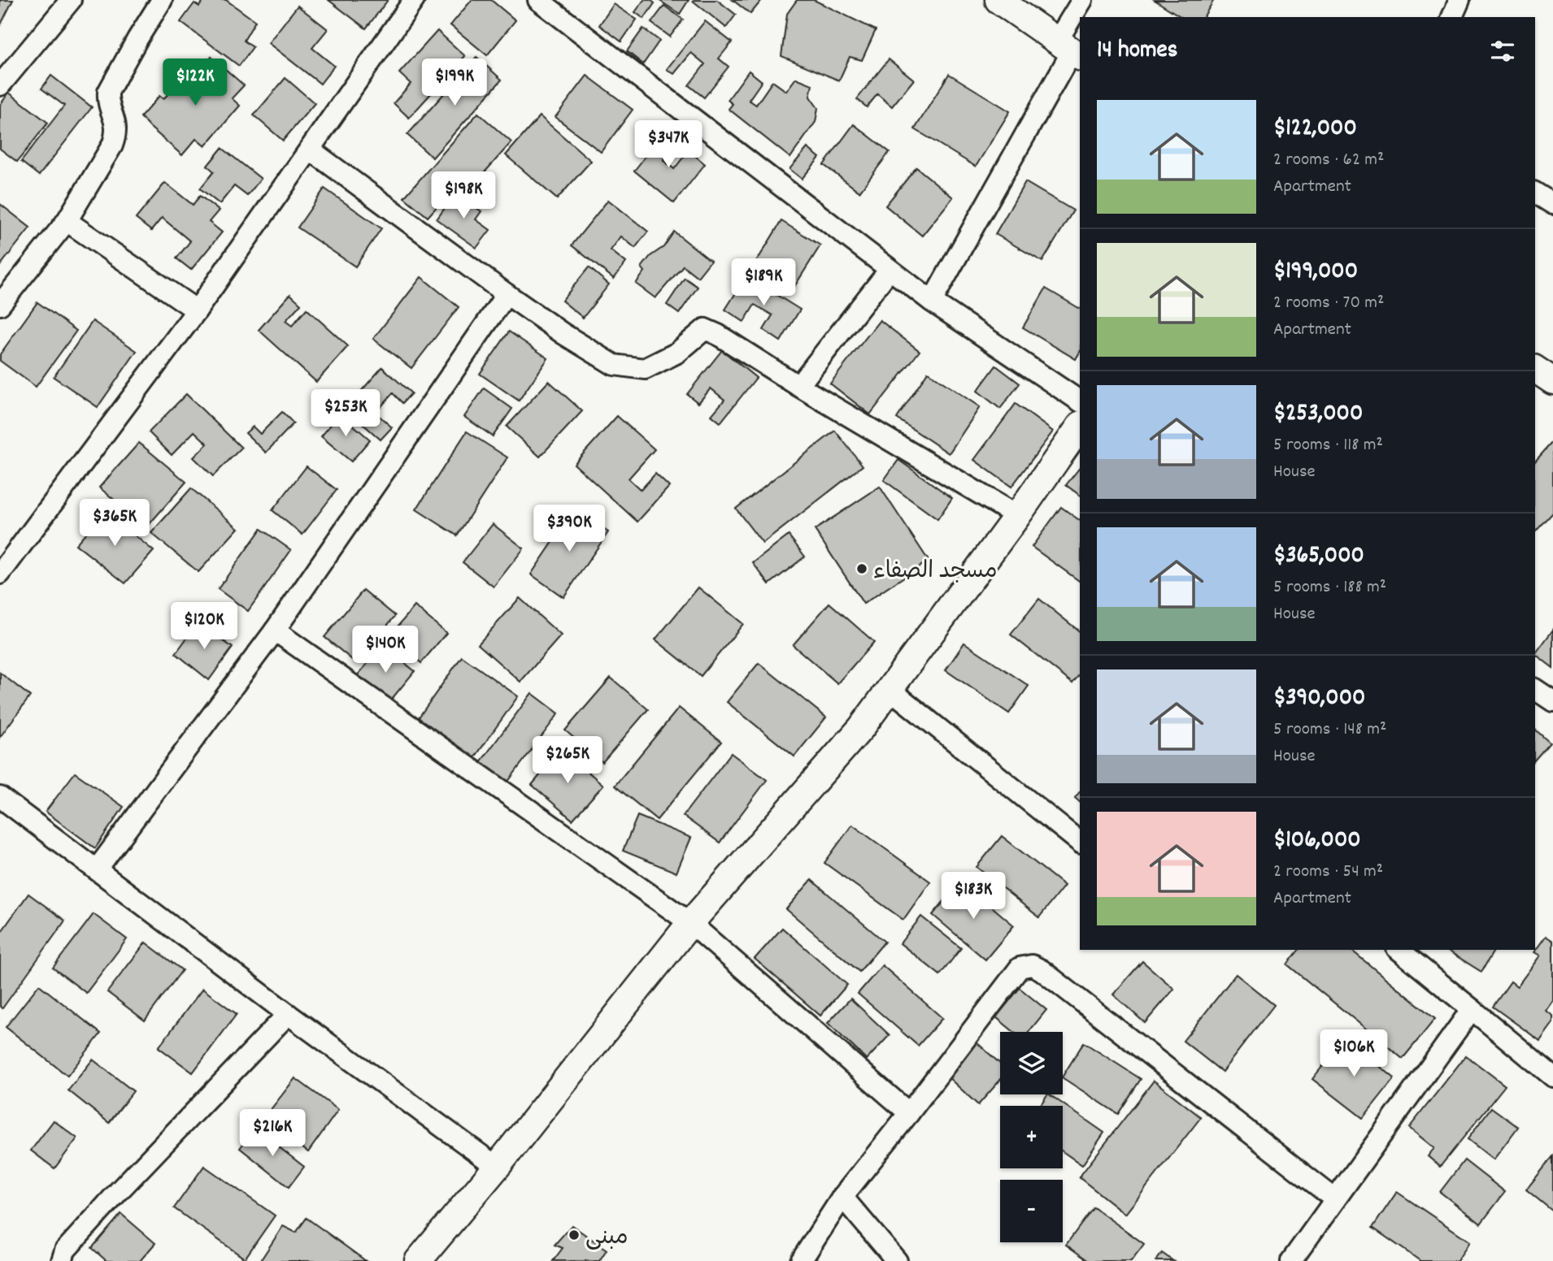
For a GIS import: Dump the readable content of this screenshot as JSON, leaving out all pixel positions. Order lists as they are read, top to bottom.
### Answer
{
  "places": ["مسجد الصفاء", "مبنى"],
  "page": {
    "heading": "14 homes",
    "price": [
      "$122K",
      "$199K",
      "$347K",
      "$198K",
      "$189K",
      "$253K",
      "$365K",
      "$390K",
      "$120K",
      "$140K",
      "$265K",
      "$183K",
      "$106K",
      "$216K"
    ],
    "list": [
      {
        "name": "$122,000",
        "note": "2 rooms · 62 m² · Apartment"
      },
      {
        "name": "$199,000",
        "note": "2 rooms · 70 m² · Apartment"
      },
      {
        "name": "$253,000",
        "note": "5 rooms · 118 m² · House"
      },
      {
        "name": "$365,000",
        "note": "5 rooms · 188 m² · House"
      },
      {
        "name": "$390,000",
        "note": "5 rooms · 148 m² · House"
      },
      {
        "name": "$106,000",
        "note": "2 rooms · 54 m² · Apartment"
      }
    ],
    "map_buttons": ["+", "−"]
  }
}
